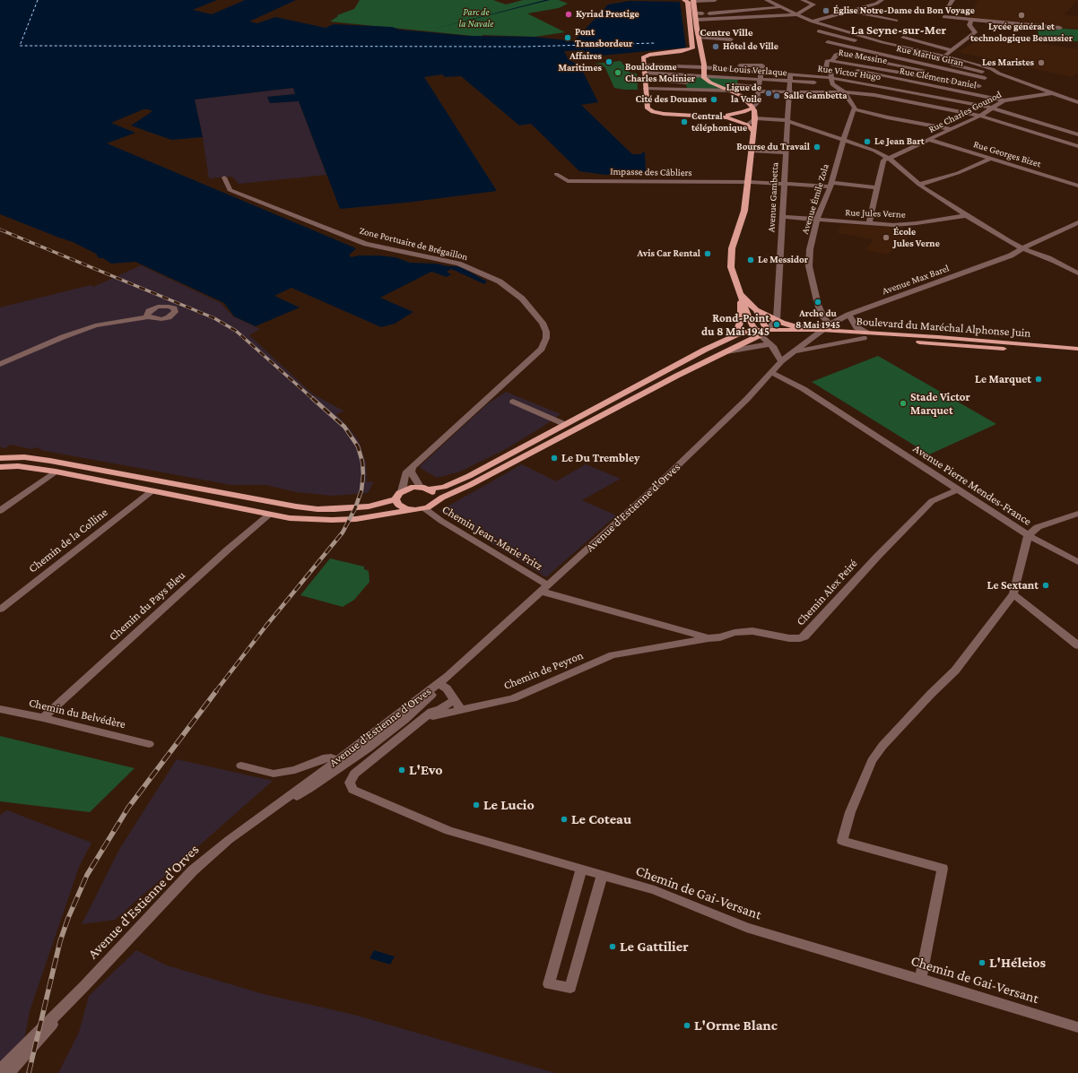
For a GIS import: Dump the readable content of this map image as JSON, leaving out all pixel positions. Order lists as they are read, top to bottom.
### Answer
{
  "streets": {
    "main road": ["Boulevard du Maréchal Alphonse Juin"],
    "street": [
      "Rue Marius Giran",
      "Rue Messine",
      "Rue Louis Verlaque",
      "Rue Victor Hugo",
      "Rue Clément Daniel",
      "Rue Charles Gounod",
      "Rue Georges Bizet",
      "Impasse des Câbliers",
      "Avenue Gambetta",
      "Avenue Émile Zola",
      "Rue Jules Verne",
      "Zone Portuaire de Brégaillon",
      "Avenue Max Barel",
      "Avenue Pierre Mendes-France",
      "Avenue d'Estienne d'Orves",
      "Chemin Jean-Marie Fritz",
      "Chemin de la Colline",
      "Chemin Alex Peiré",
      "Chemin du Pays Bleu",
      "Chemin de Peyron",
      "Chemin du Belvédère",
      "Chemin de Gai-Versant"
    ]
  },
  "crossings": [
    ["Rue Marius Giran", "Rue Messine"],
    ["Rue Messine", "Rue Clément Daniel"],
    ["Rue Louis Verlaque", "Rue Victor Hugo"],
    ["Rue Louis Verlaque", "Avenue Gambetta"],
    ["Rue Victor Hugo", "Rue Charles Gounod"],
    ["Rue Victor Hugo", "Avenue Gambetta"],
    ["Rue Clément Daniel", "Rue Charles Gounod"],
    ["Rue Charles Gounod", "Rue Georges Bizet"],
    ["Impasse des Câbliers", "Avenue Gambetta"],
    ["Impasse des Câbliers", "Avenue Émile Zola"],
    ["Avenue Gambetta", "Rue Jules Verne"],
    ["Avenue Émile Zola", "Rue Jules Verne"],
    ["Avenue Émile Zola", "Avenue Max Barel"],
    ["Zone Portuaire de Brégaillon", "Chemin Jean-Marie Fritz"],
    ["Avenue Max Barel", "Boulevard du Maréchal Alphonse Juin"],
    ["Avenue Max Barel", "Avenue d'Estienne d'Orves"],
    ["Boulevard du Maréchal Alphonse Juin", "Avenue d'Estienne d'Orves"],
    ["Avenue Pierre Mendes-France", "Chemin Alex Peiré"],
    ["Avenue Pierre Mendes-France", "Chemin de Gai-Versant"],
    ["Avenue d'Estienne d'Orves", "Chemin Jean-Marie Fritz"],
    ["Avenue d'Estienne d'Orves", "Chemin Alex Peiré"],
    ["Chemin Jean-Marie Fritz", "Chemin Alex Peiré"],
    ["Chemin Alex Peiré", "Chemin de Peyron"],
    ["Chemin du Pays Bleu", "Chemin du Belvédère"],
    ["Chemin de Peyron", "Chemin de Gai-Versant"]
  ],
  "districts": ["La Seyne-sur-Mer", "Centre Ville"],
  "parks": ["Parc de la Navale"],
  "places": [
    "Église Notre-Dame du Bon Voyage",
    "Kyriad Prestige",
    "Lycée général et technologique Beaussier",
    "Pont Transbordeur",
    "Hôtel de Ville",
    "Affaires Maritimes",
    "Les Maristes",
    "Boulodrome Charles Molinier",
    "Ligue de la Voile",
    "Salle Gambetta",
    "Cité des Douanes",
    "Central téléphonique",
    "Le Jean Bart",
    "Bourse du Travail",
    "École Jules Verne",
    "Avis Car Rental",
    "Le Messidor",
    "Arche du 8 Mai 1945",
    "Rond-Point du 8 Mai 1945",
    "Le Marquet",
    "Stade Victor Marquet",
    "Le Du Trembley",
    "Le Sextant",
    "L'Evo",
    "Le Lucio",
    "Le Coteau",
    "Le Gattilier",
    "L'Héleios",
    "L'Orme Blanc"
  ]
}
